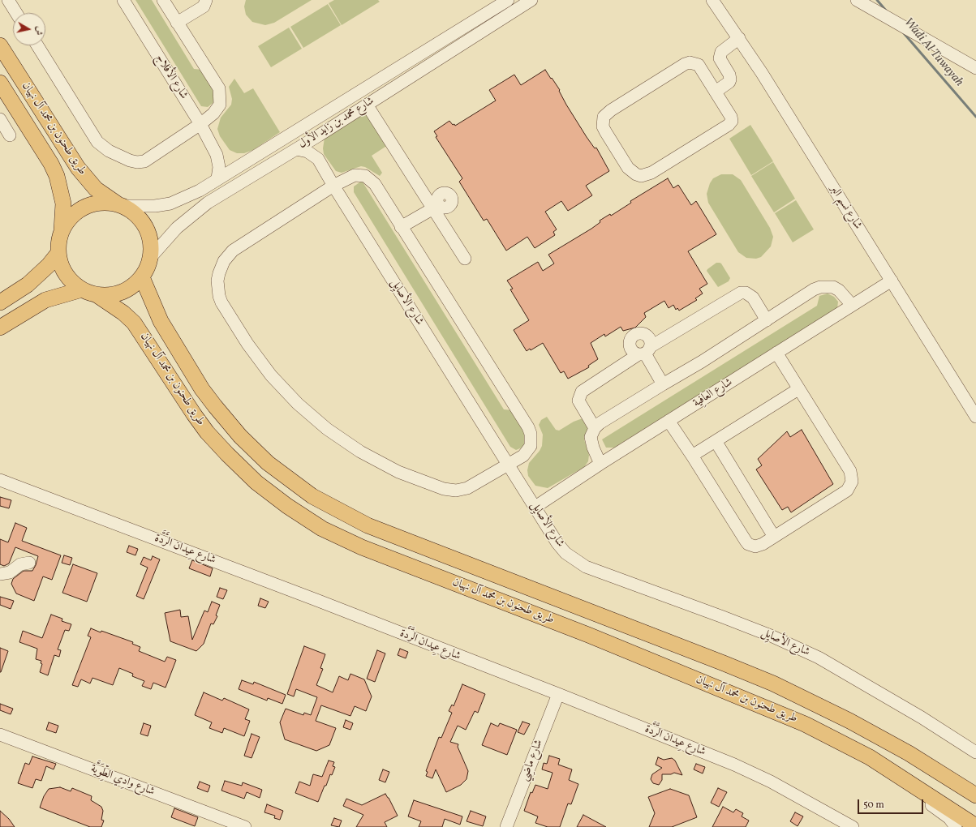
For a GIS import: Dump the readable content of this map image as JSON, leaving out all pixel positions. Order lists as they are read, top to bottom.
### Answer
{
  "streets": {
    "main road": ["طريق طحنون بن محمد آل نهيان"],
    "street": [
      "شارع الأفلاج",
      "شارع محمد بن زايد الأول",
      "شارع نسيم البر",
      "شارع الأصايِل",
      "شارع العافِية",
      "شارع عِيدان الرَّدَّة",
      "شارع ماضِي",
      "شارع وادِي الطِّوَيَّة"
    ]
  },
  "crossings": [
    ["شارع الأفلاج", "شارع محمد بن زايد الأول"],
    ["شارع محمد بن زايد الأول", "طريق طحنون بن محمد آل نهيان"],
    ["شارع نسيم البر", "شارع العافِية"],
    ["شارع الأصايِل", "شارع العافِية"],
    ["شارع عِيدان الرَّدَّة", "شارع ماضِي"]
  ],
  "water": ["Wadi Al Tuwayah"],
  "scale_bar": "50 m",
  "north": "right"
}
